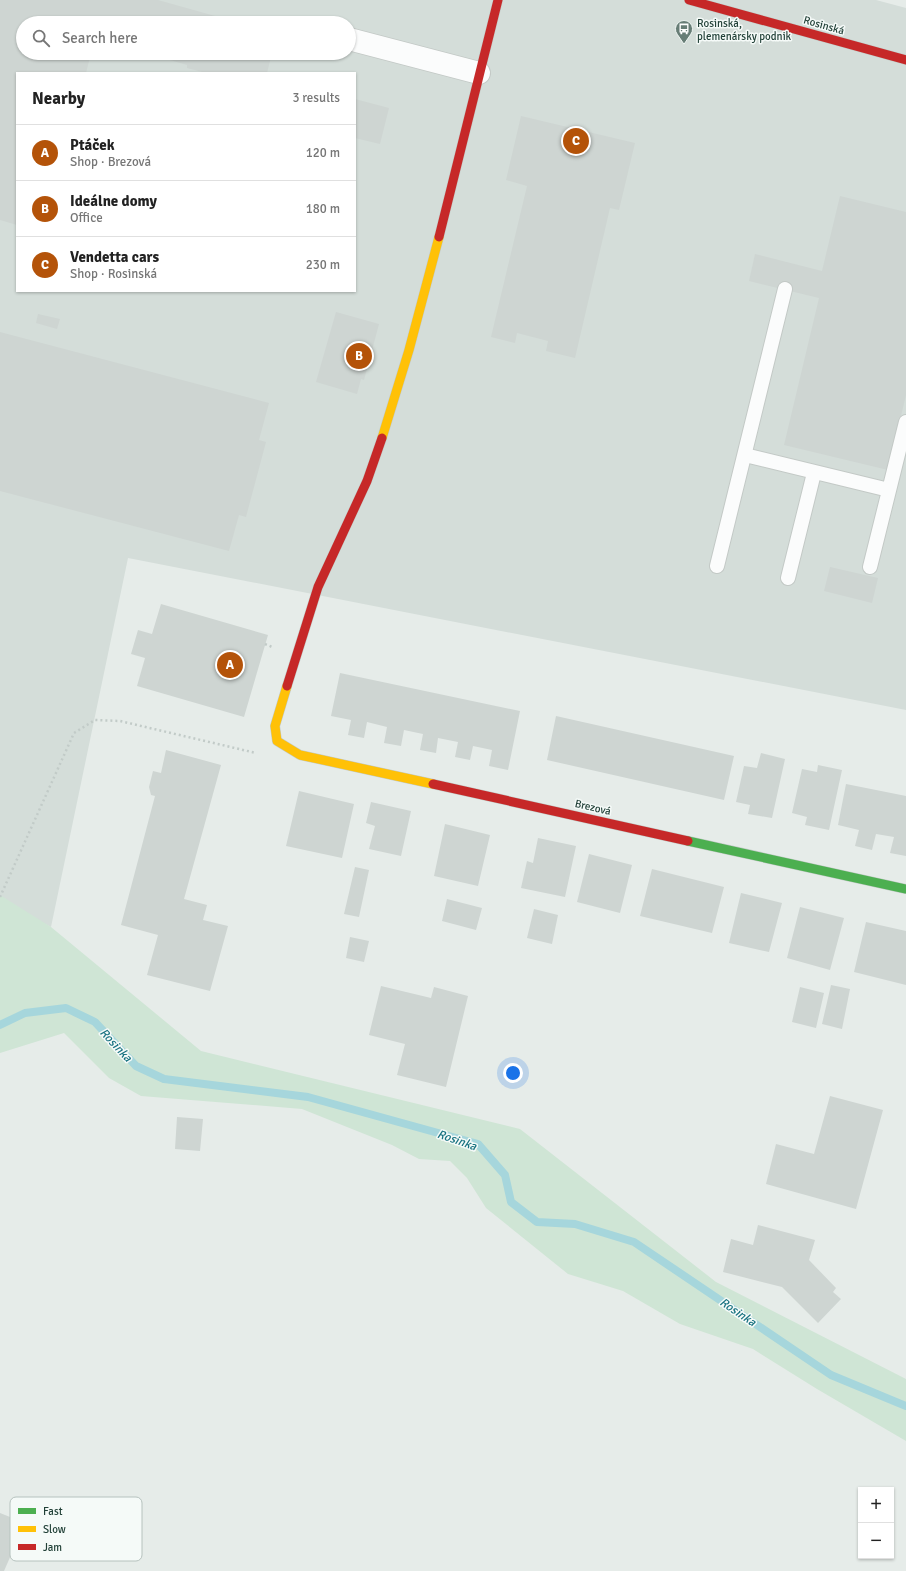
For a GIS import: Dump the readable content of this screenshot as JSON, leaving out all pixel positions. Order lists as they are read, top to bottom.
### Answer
{
  "streets": {
    "street": ["Rosinská", "Brezová"]
  },
  "water": ["Rosinka"],
  "places": {
    "bus stop": ["Rosinská, plemenársky podnik"]
  },
  "legend": ["Fast", "Slow", "Jam"],
  "page": {
    "search": "Search here",
    "heading": ["Nearby", "3 results"],
    "list": [
      {
        "mark": "A",
        "name": "Ptáček",
        "note": "Shop · Brezová",
        "value": "120 m"
      },
      {
        "mark": "B",
        "name": "Ideálne domy",
        "note": "Office",
        "value": "180 m"
      },
      {
        "mark": "C",
        "name": "Vendetta cars",
        "note": "Shop · Rosinská",
        "value": "230 m"
      }
    ],
    "pins": ["C", "B", "A"],
    "map_buttons": ["+", "−"]
  }
}
